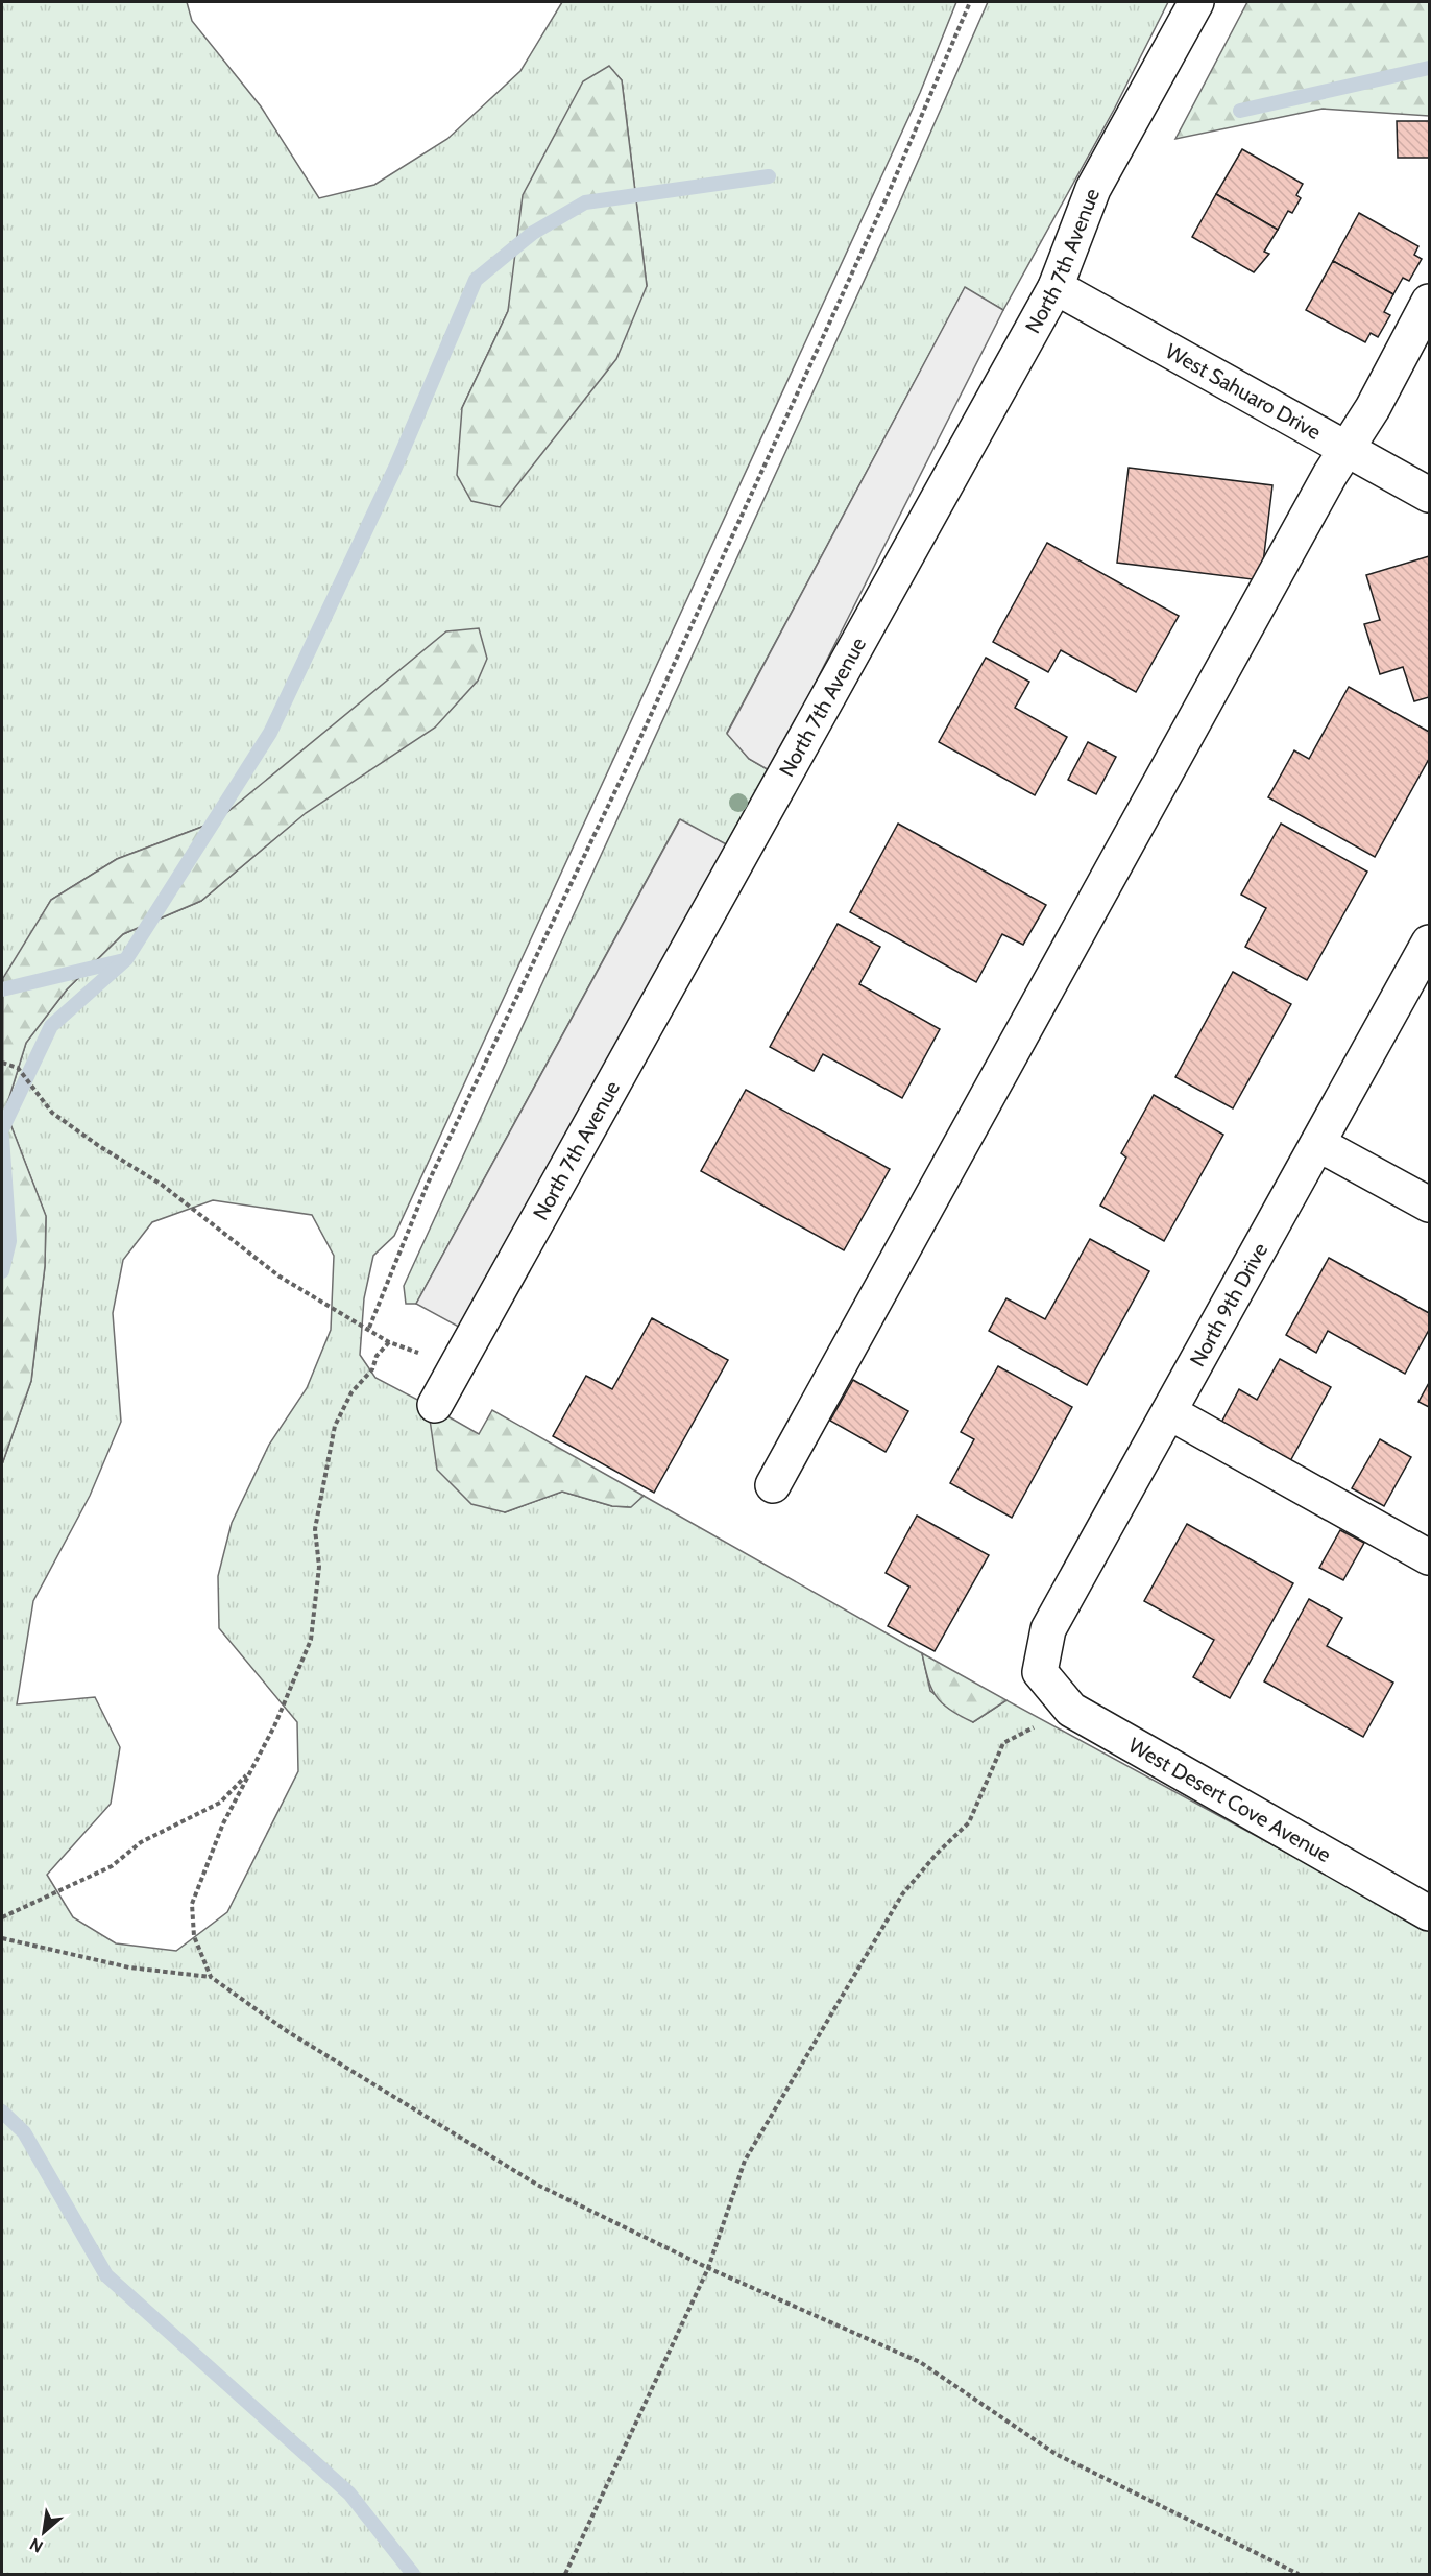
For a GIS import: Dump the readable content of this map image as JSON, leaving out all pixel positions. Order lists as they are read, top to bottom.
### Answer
{
  "streets": {
    "street": [
      "North 7th Avenue",
      "West Sahuaro Drive",
      "North 9th Drive",
      "West Desert Cove Avenue"
    ]
  },
  "crossings": [
    ["North 7th Avenue", "West Sahuaro Drive"],
    ["North 9th Drive", "West Desert Cove Avenue"]
  ],
  "north": "bottom left"
}
